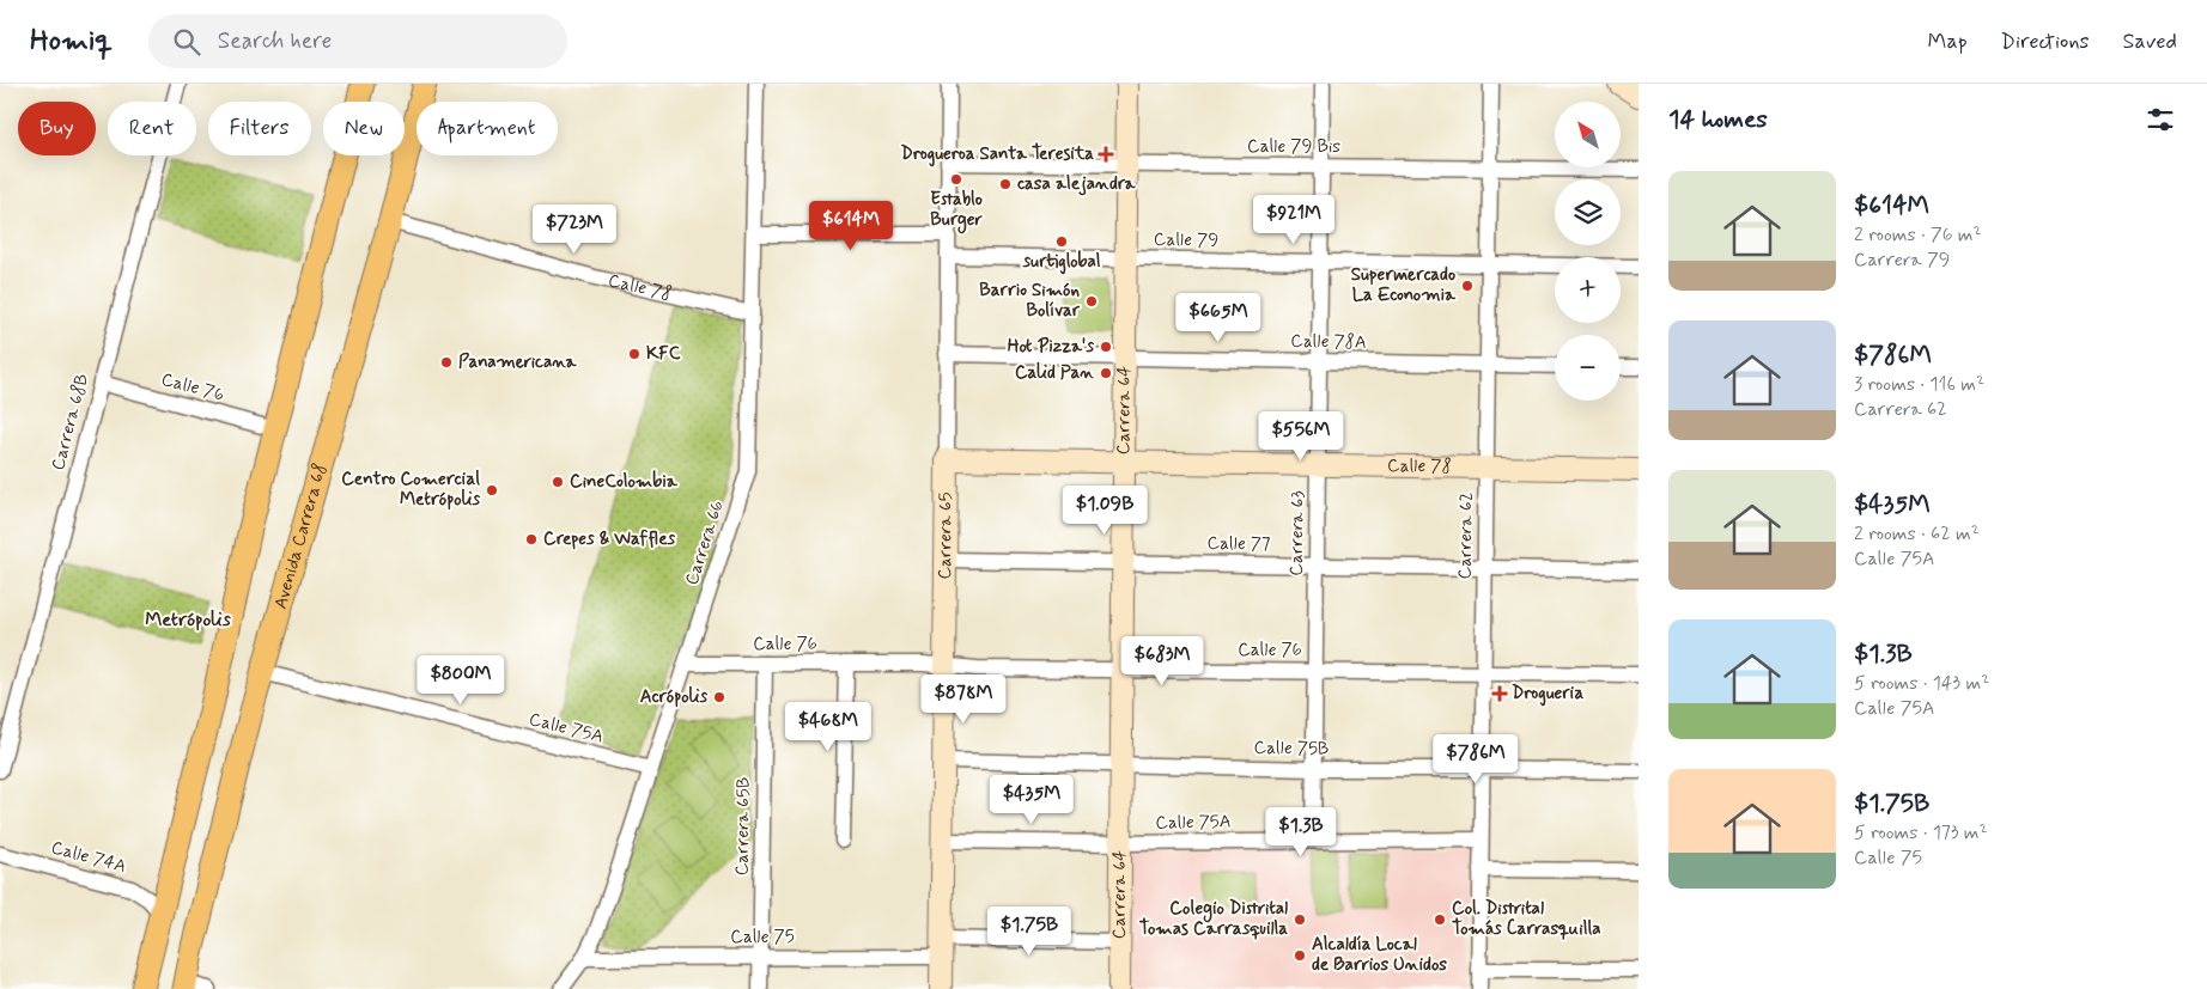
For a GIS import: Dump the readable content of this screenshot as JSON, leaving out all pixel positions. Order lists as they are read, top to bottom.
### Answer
{
  "streets": {
    "main road": ["Avenida Carrera 68"],
    "street": [
      "Calle 79 Bis",
      "Calle 79",
      "Calle 78",
      "Calle 78A",
      "Calle 76",
      "Carrera 64",
      "Carrera 68B",
      "Carrera 63",
      "Carrera 62",
      "Carrera 65",
      "Carrera 66",
      "Calle 77",
      "Calle 75A",
      "Calle 75B",
      "Carrera 65B",
      "Calle 74A",
      "Calle 75"
    ]
  },
  "crossings": [
    ["Calle 79 Bis", "Carrera 64"],
    ["Calle 79 Bis", "Carrera 63"],
    ["Calle 79 Bis", "Carrera 62"],
    ["Calle 79 Bis", "Carrera 65"],
    ["Calle 79", "Carrera 64"],
    ["Calle 79", "Carrera 63"],
    ["Calle 79", "Carrera 62"],
    ["Calle 79", "Carrera 65"],
    ["Calle 78", "Carrera 64"],
    ["Calle 78", "Carrera 63"],
    ["Calle 78", "Avenida Carrera 68"],
    ["Calle 78", "Carrera 62"],
    ["Calle 78", "Carrera 65"],
    ["Calle 78", "Carrera 66"],
    ["Calle 78A", "Carrera 64"],
    ["Calle 78A", "Carrera 63"],
    ["Calle 78A", "Carrera 62"],
    ["Calle 78A", "Carrera 65"],
    ["Calle 76", "Carrera 64"],
    ["Calle 76", "Carrera 68B"],
    ["Calle 76", "Carrera 63"],
    ["Calle 76", "Carrera 62"],
    ["Calle 76", "Carrera 65"],
    ["Calle 76", "Carrera 66"],
    ["Calle 76", "Carrera 65B"],
    ["Carrera 64", "Calle 77"],
    ["Carrera 64", "Calle 75A"],
    ["Carrera 64", "Calle 75B"],
    ["Carrera 64", "Calle 75"],
    ["Carrera 63", "Calle 77"],
    ["Carrera 63", "Calle 75A"],
    ["Carrera 63", "Calle 75B"],
    ["Avenida Carrera 68", "Calle 75A"],
    ["Carrera 62", "Calle 77"],
    ["Carrera 62", "Calle 75A"],
    ["Carrera 62", "Calle 75B"],
    ["Carrera 65", "Calle 77"],
    ["Carrera 65", "Calle 75A"],
    ["Carrera 65", "Calle 75B"],
    ["Carrera 65", "Calle 75"],
    ["Carrera 66", "Calle 75A"],
    ["Carrera 66", "Calle 75"],
    ["Carrera 65B", "Calle 75"]
  ],
  "districts": ["Metrópolis"],
  "places": {
    "health": ["Drogueroa Santa Teresita", "Drogueria"],
    "other": [
      "Establo Burger",
      "casa alejandra",
      "surtiglobal",
      "Supermercado La Economia",
      "Barrio Simón Bolívar",
      "Hot Pizza's",
      "KFC",
      "Panamericana",
      "Calid Pan",
      "CineColombia",
      "Centro Comercial Metrópolis",
      "Crepes & Waffles",
      "Acrópolis",
      "Colegio Distrital Tomas Carrasquilla",
      "Col. Distrital Tomás Carrasquilla",
      "Alcaldía Local de Barrios Unidos"
    ]
  },
  "north": "top left",
  "page": {
    "header": "Homiq",
    "search": "Search here",
    "nav": ["Map", "Directions", "Saved"],
    "heading": "14 homes",
    "map_buttons": ["+", "−"],
    "chip": [
      "Buy",
      "Rent",
      "Filters",
      "New",
      "Apartment"
    ],
    "list": [
      {
        "name": "$614M",
        "note": "2 rooms · 76 m² · Carrera 79"
      },
      {
        "name": "$786M",
        "note": "3 rooms · 116 m² · Carrera 62"
      },
      {
        "name": "$435M",
        "note": "2 rooms · 62 m² · Calle 75A"
      },
      {
        "name": "$1.3B",
        "note": "5 rooms · 143 m² · Calle 75A"
      },
      {
        "name": "$1.75B",
        "note": "5 rooms · 173 m² · Calle 75"
      }
    ],
    "price": [
      "$921M",
      "$614M",
      "$723M",
      "$665M",
      "$556M",
      "$1.09B",
      "$683M",
      "$800M",
      "$878M",
      "$468M",
      "$786M",
      "$435M",
      "$1.3B",
      "$1.75B"
    ]
  }
}
